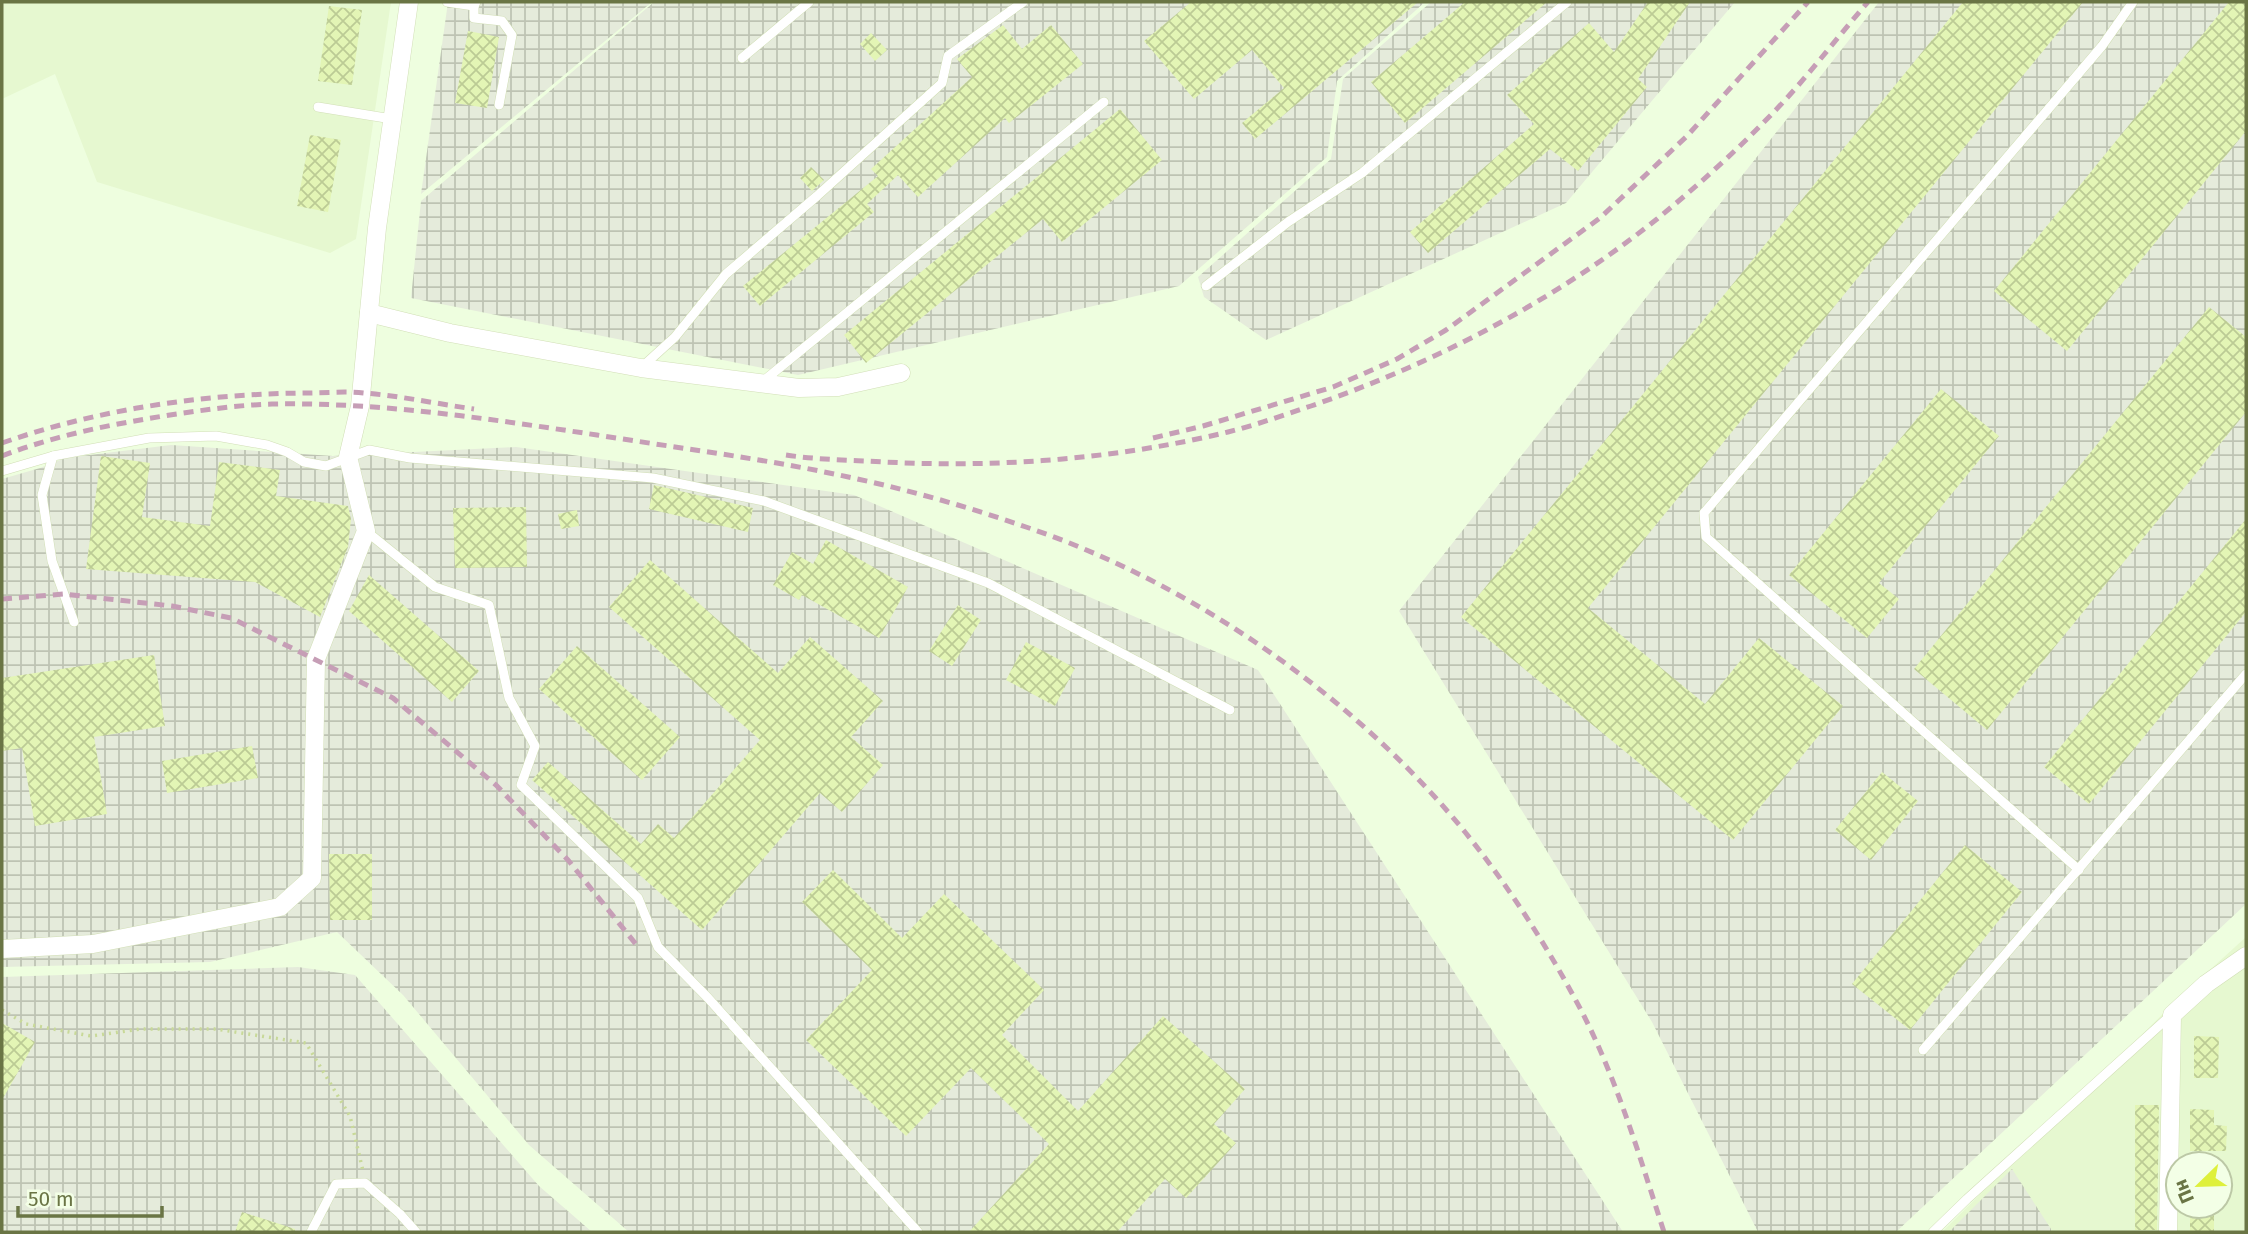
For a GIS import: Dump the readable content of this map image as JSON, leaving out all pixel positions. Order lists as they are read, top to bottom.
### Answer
{
  "scale_bar": "50 m",
  "north": "bottom left"
}
